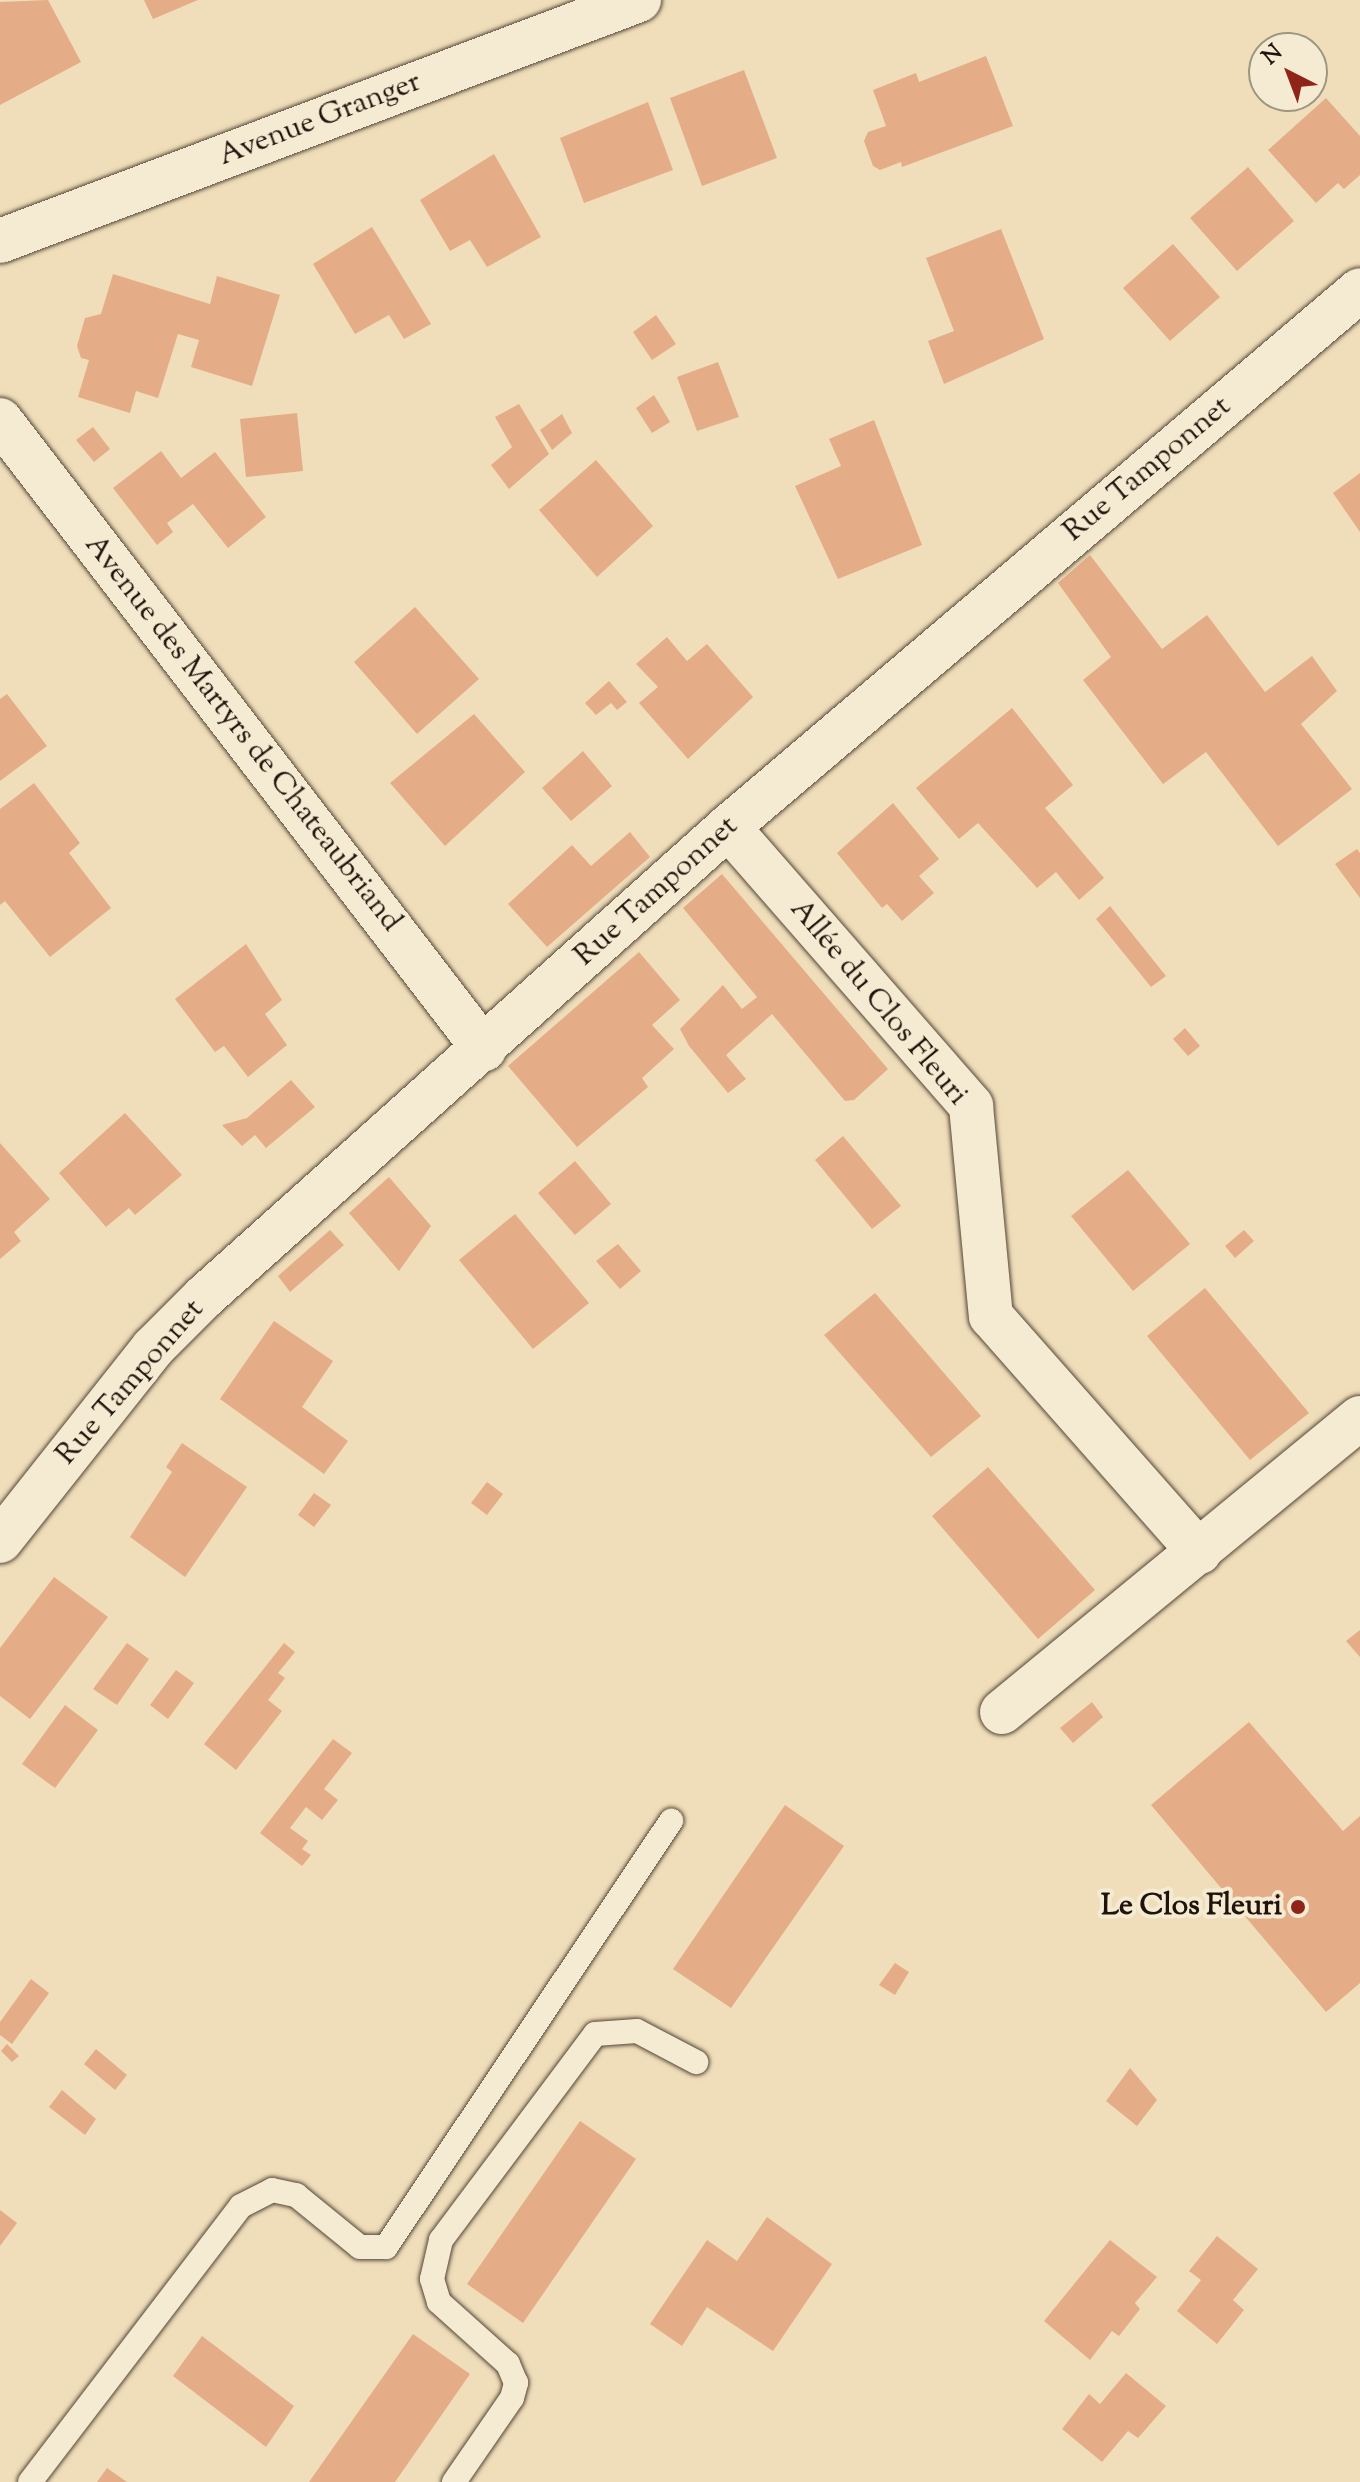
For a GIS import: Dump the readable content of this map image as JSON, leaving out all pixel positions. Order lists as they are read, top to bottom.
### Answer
{
  "streets": {
    "street": [
      "Avenue Granger",
      "Rue Tamponnet",
      "Avenue des Martyrs de Chateaubriand",
      "Allée du Clos Fleuri"
    ]
  },
  "crossings": [
    ["Rue Tamponnet", "Avenue des Martyrs de Chateaubriand"],
    ["Rue Tamponnet", "Allée du Clos Fleuri"]
  ],
  "places": ["Le Clos Fleuri"],
  "north": "top left"
}
